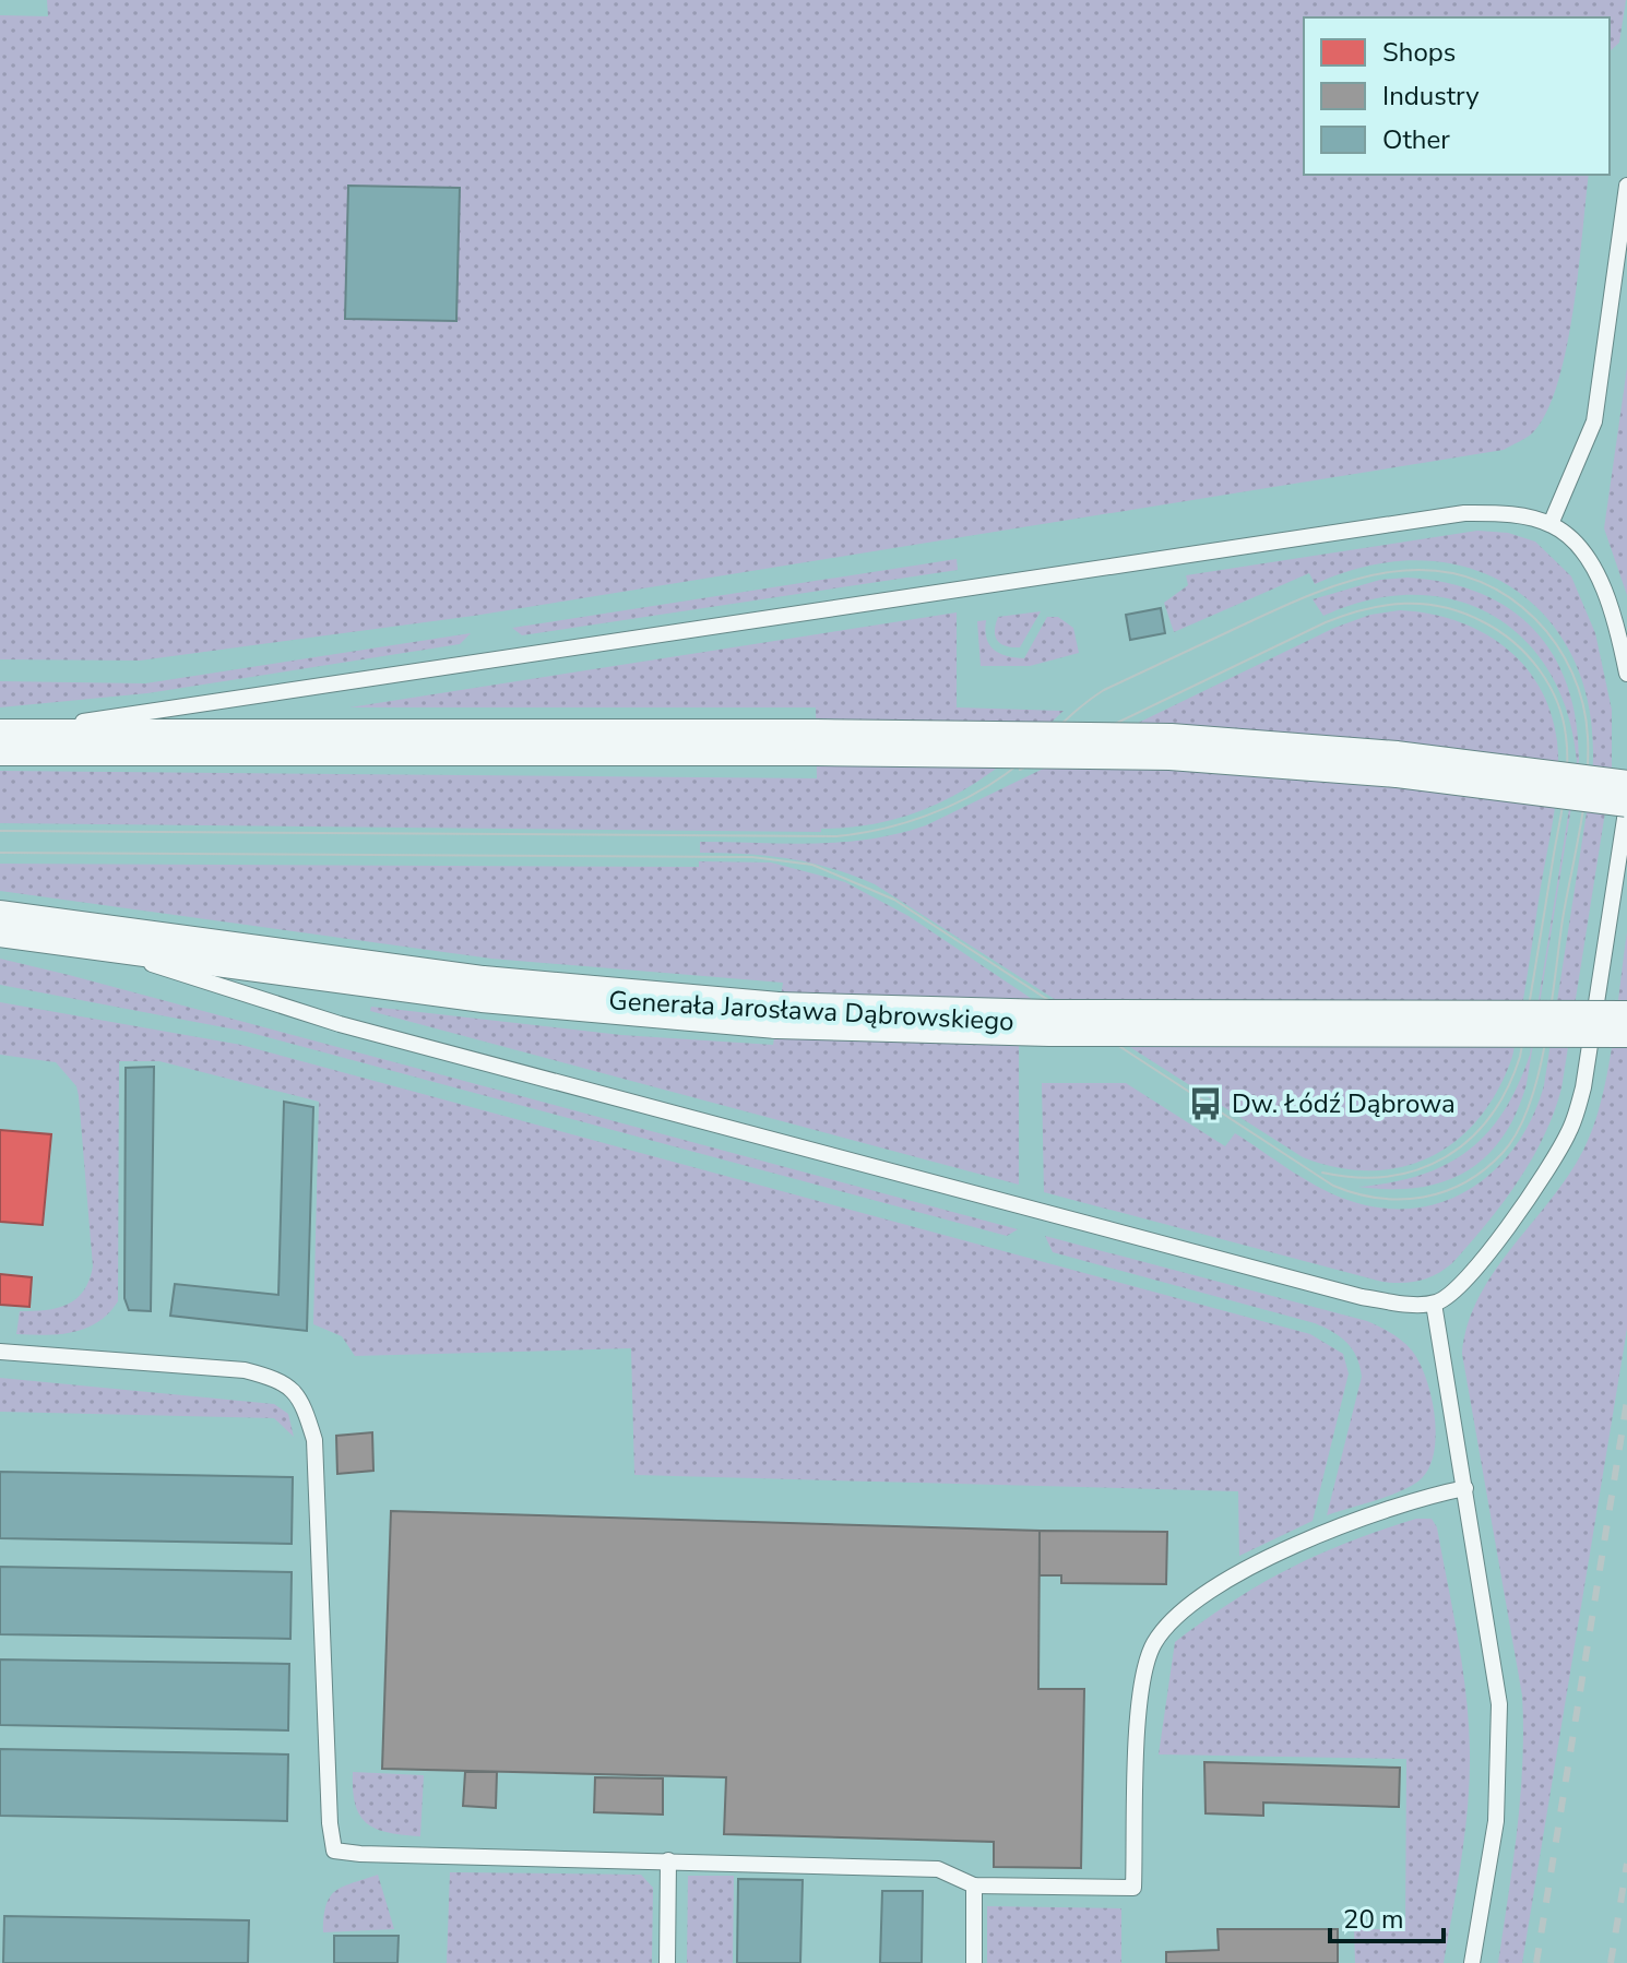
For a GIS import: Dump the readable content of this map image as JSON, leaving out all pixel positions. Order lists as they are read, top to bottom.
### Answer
{
  "streets": {
    "main road": ["Generała Jarosława Dąbrowskiego"]
  },
  "places": {
    "bus stop": ["Dw. Łódź Dąbrowa"]
  },
  "legend": ["Shops", "Industry", "Other"],
  "scale_bar": "20 m"
}
